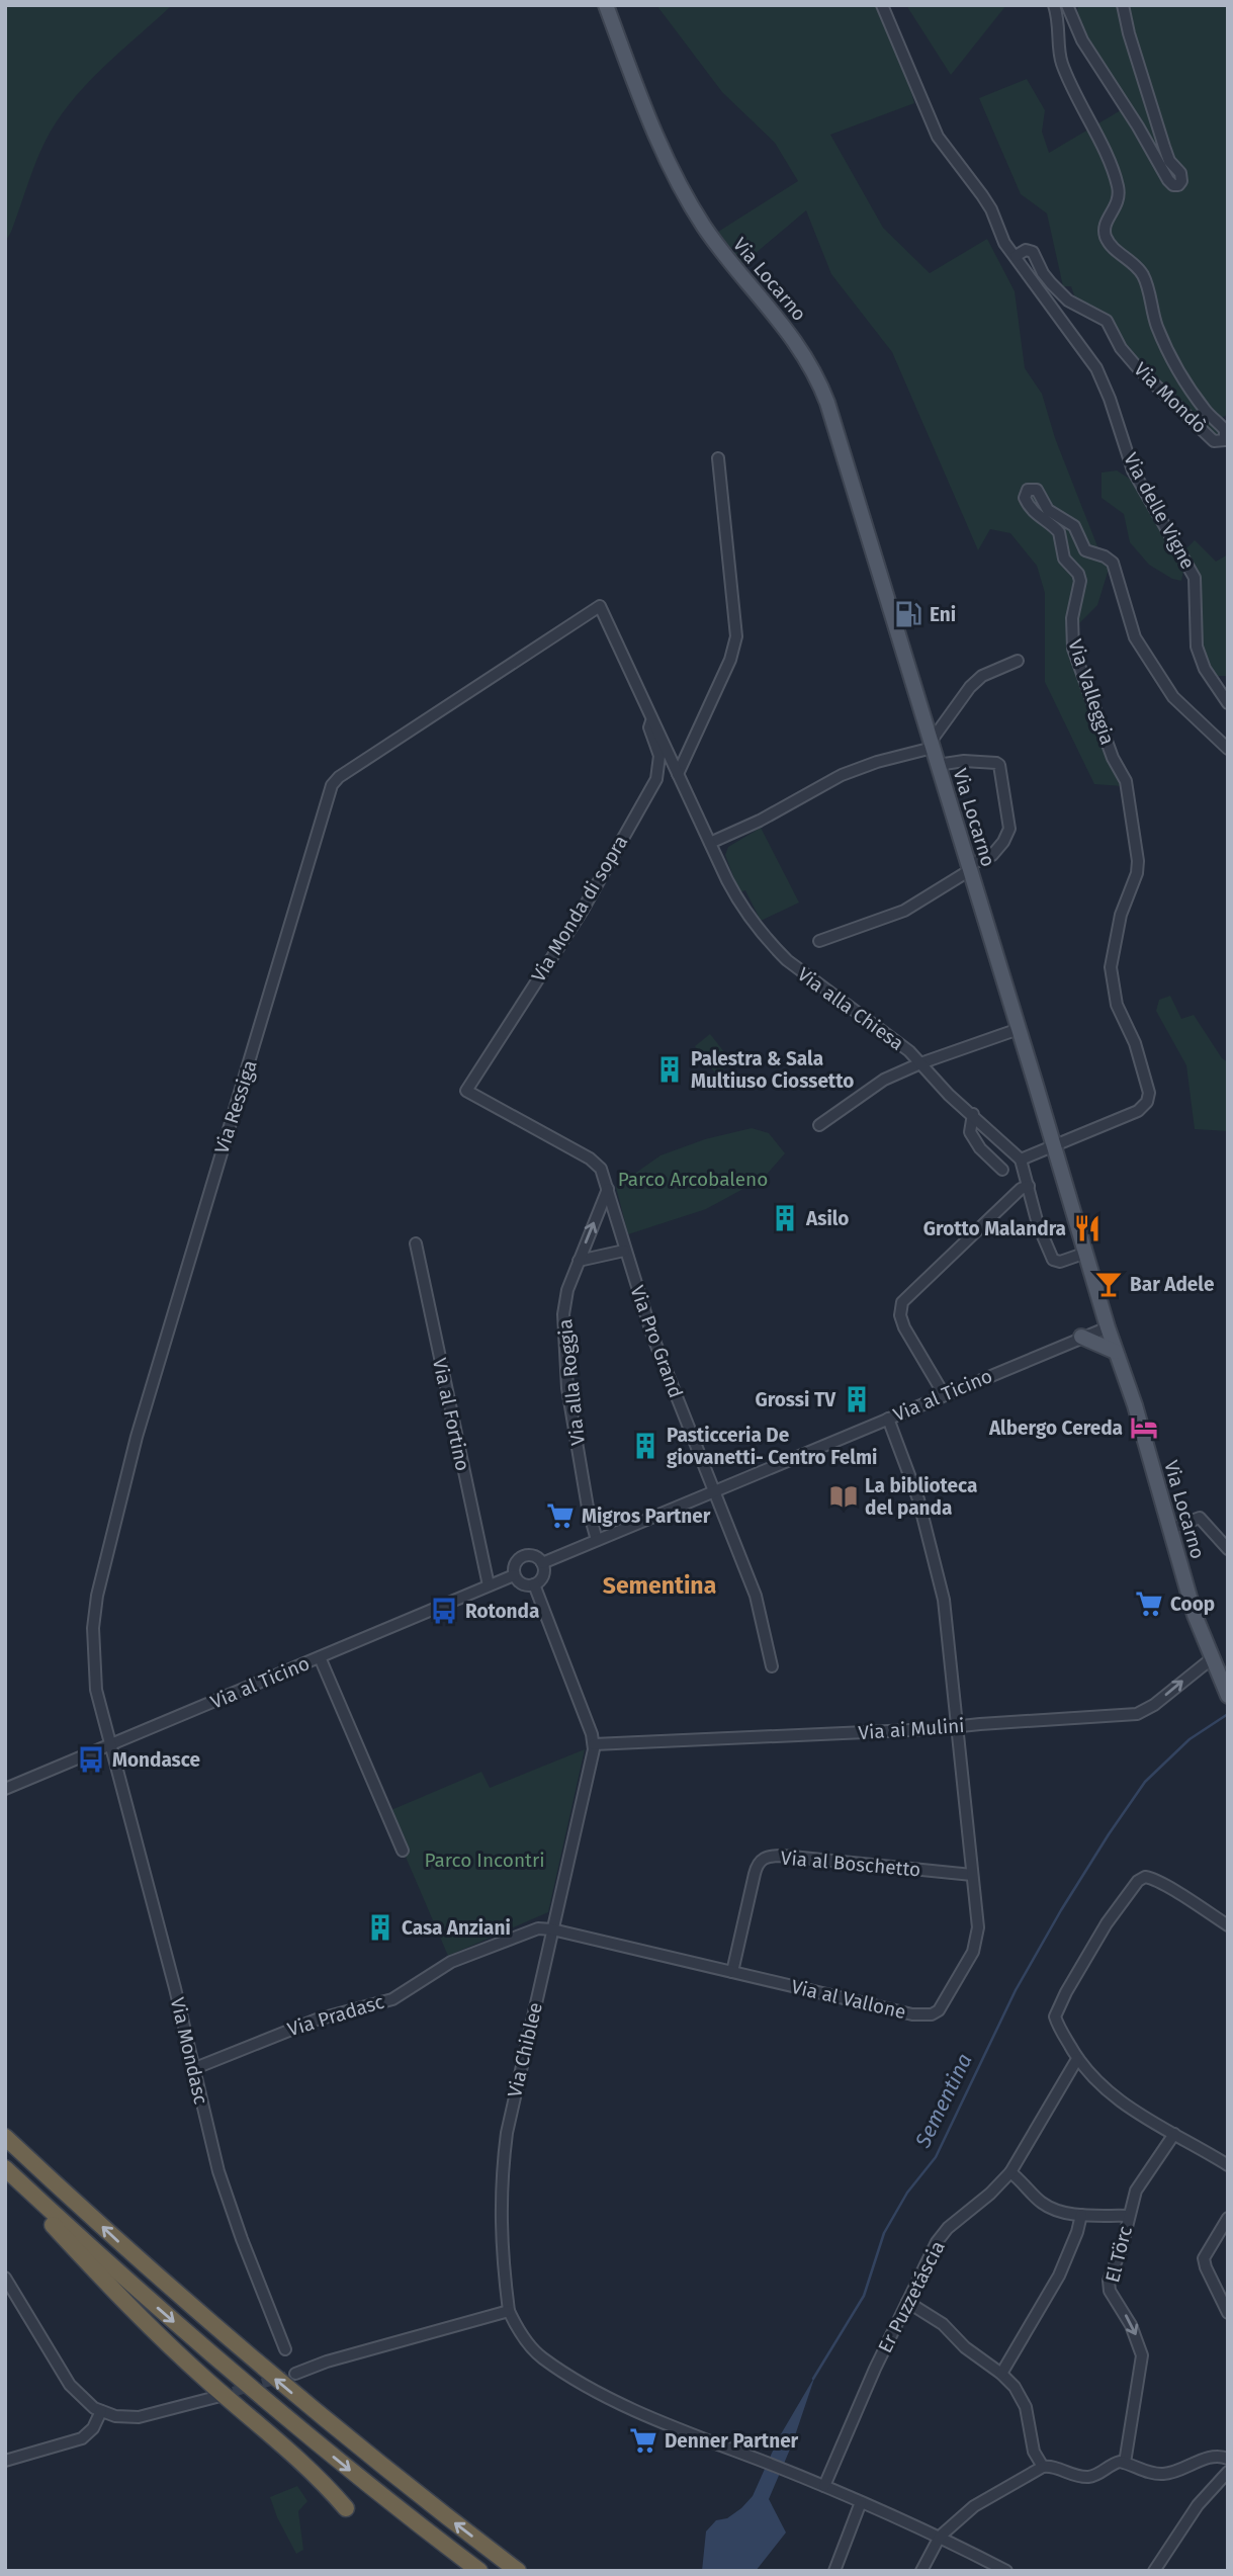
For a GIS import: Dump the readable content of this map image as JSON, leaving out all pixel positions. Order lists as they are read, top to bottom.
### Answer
{
  "streets": {
    "main road": ["Via Locarno"],
    "street": [
      "Via Mondò",
      "Via delle Vigne",
      "Via Valleggia",
      "Via Monda di sopra",
      "Via alla Chiesa",
      "Via Ressiga",
      "Via Pro Grand",
      "Via alla Roggia",
      "Via al Ticino",
      "Via al Fortino",
      "Via ai Mulini",
      "Via al Boschetto",
      "Via al Vallone",
      "Via Pradasc",
      "Via Chiblee",
      "Via Mondasc",
      "El Törc",
      "Er Puzzetáscia"
    ]
  },
  "crossings": [
    ["Via Locarno", "Via Valleggia"],
    ["Via Locarno", "Via al Ticino"],
    ["Via Locarno", "Via ai Mulini"],
    ["Via Mondò", "Via delle Vigne"],
    ["Via Monda di sopra", "Via alla Chiesa"],
    ["Via Monda di sopra", "Via Pro Grand"],
    ["Via alla Chiesa", "Via Ressiga"],
    ["Via Ressiga", "Via al Ticino"],
    ["Via Ressiga", "Via Mondasc"],
    ["Via Pro Grand", "Via alla Roggia"],
    ["Via Pro Grand", "Via al Ticino"],
    ["Via alla Roggia", "Via al Ticino"],
    ["Via al Ticino", "Via al Fortino"],
    ["Via al Ticino", "Via al Vallone"],
    ["Via al Ticino", "Via Mondasc"],
    ["Via ai Mulini", "Via al Vallone"],
    ["Via ai Mulini", "Via Chiblee"],
    ["Via al Boschetto", "Via al Vallone"],
    ["Via al Vallone", "Via Pradasc"],
    ["Via al Vallone", "Via Chiblee"],
    ["Via Pradasc", "Via Chiblee"],
    ["Via Pradasc", "Via Mondasc"],
    ["Via Chiblee", "Er Puzzetáscia"]
  ],
  "one_way": ["Via ai Mulini", "El Törc"],
  "districts": ["Sementina"],
  "water": ["Sementina"],
  "parks": ["Parco Arcobaleno", "Parco Incontri"],
  "places": {
    "fuel station": ["Eni"],
    "building": [
      "Palestra & Sala Multiuso Ciossetto",
      "Asilo",
      "Grossi TV",
      "Pasticceria De giovanetti- Centro Felmi",
      "Casa Anziani"
    ],
    "restaurant": ["Grotto Malandra"],
    "bar": ["Bar Adele"],
    "hotel": ["Albergo Cereda"],
    "library": ["La biblioteca del panda"],
    "supermarket": ["Migros Partner", "Coop", "Denner Partner"],
    "bus stop": ["Rotonda", "Mondasce"]
  }
}
